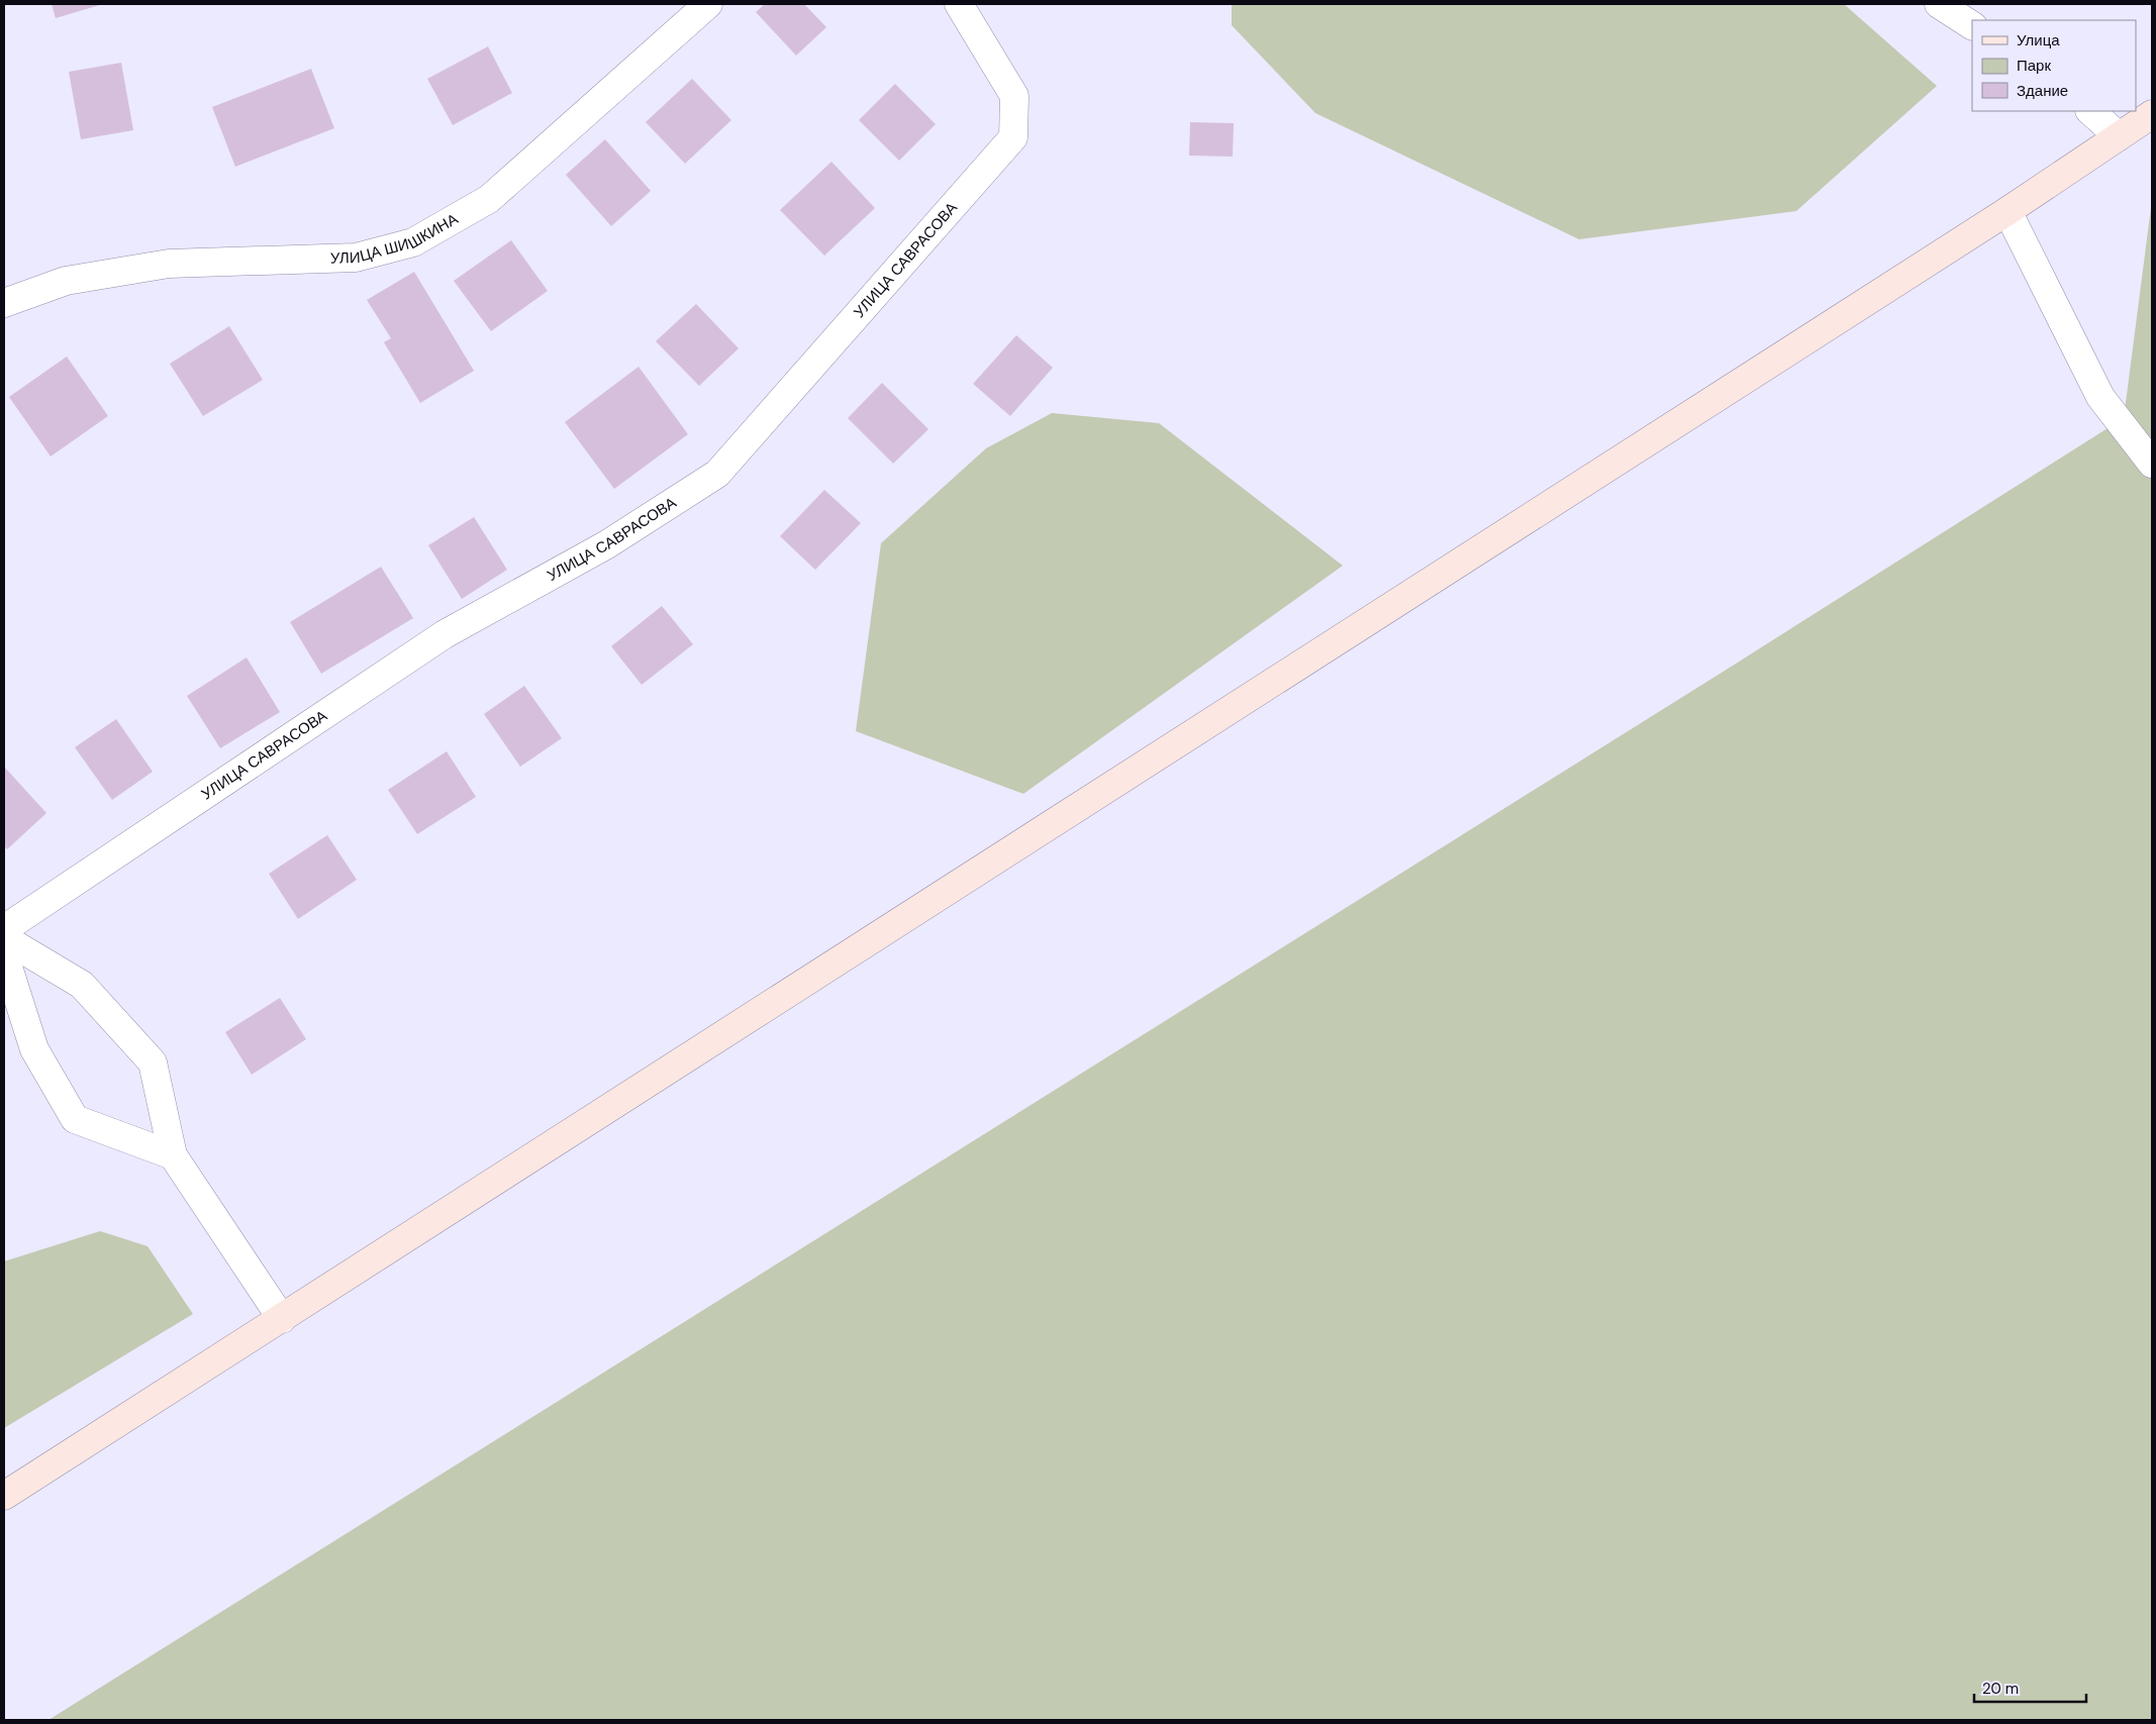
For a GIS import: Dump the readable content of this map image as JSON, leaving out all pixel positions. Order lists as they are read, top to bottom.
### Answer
{
  "streets": {
    "street": ["УЛИЦА ШИШКИНА", "УЛИЦА САВРАСОВА"]
  },
  "legend": ["Улица", "Парк", "Здание"],
  "scale_bar": "20 m"
}
